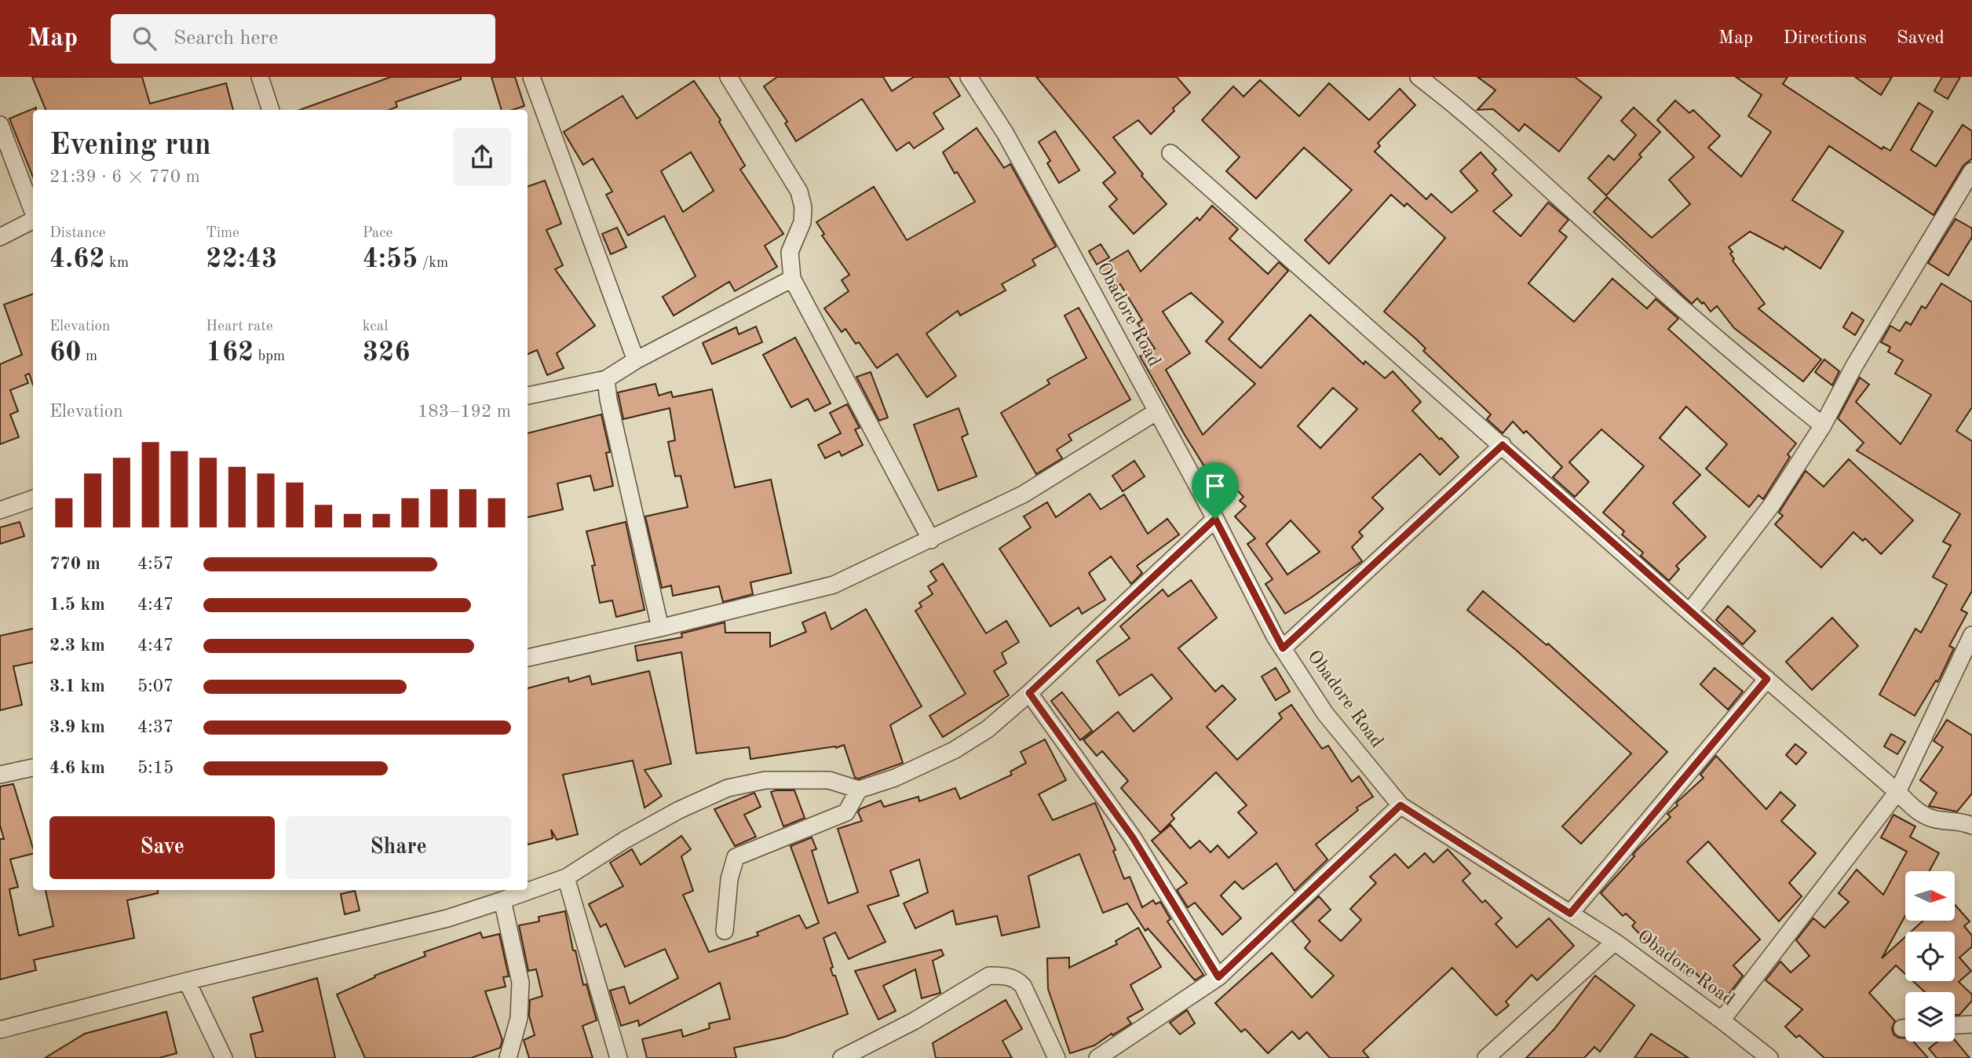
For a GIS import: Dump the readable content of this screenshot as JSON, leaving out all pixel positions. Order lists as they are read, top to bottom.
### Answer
{
  "streets": {
    "street": ["Obadore Road"]
  },
  "north": "right",
  "page": {
    "header": "Map",
    "search": "Search here",
    "nav": ["Map", "Directions", "Saved"],
    "heading": ["Evening run", "21:39 · 6 × 770 m"],
    "stats": [
      ["Distance", "4.62 km"],
      ["Time", "22:43"],
      ["Pace", "4:55 /km"],
      ["Elevation", "60 m"],
      ["Heart rate", "162 bpm"],
      ["kcal", "326"]
    ],
    "chart": ["Elevation", "183–192 m"],
    "list": [
      {
        "name": "770 m",
        "note": "4:57"
      },
      {
        "name": "1.5 km",
        "note": "4:47"
      },
      {
        "name": "2.3 km",
        "note": "4:47"
      },
      {
        "name": "3.1 km",
        "note": "5:07"
      },
      {
        "name": "3.9 km",
        "note": "4:37"
      },
      {
        "name": "4.6 km",
        "note": "5:15"
      }
    ],
    "buttons": ["Save", "Share"]
  }
}
